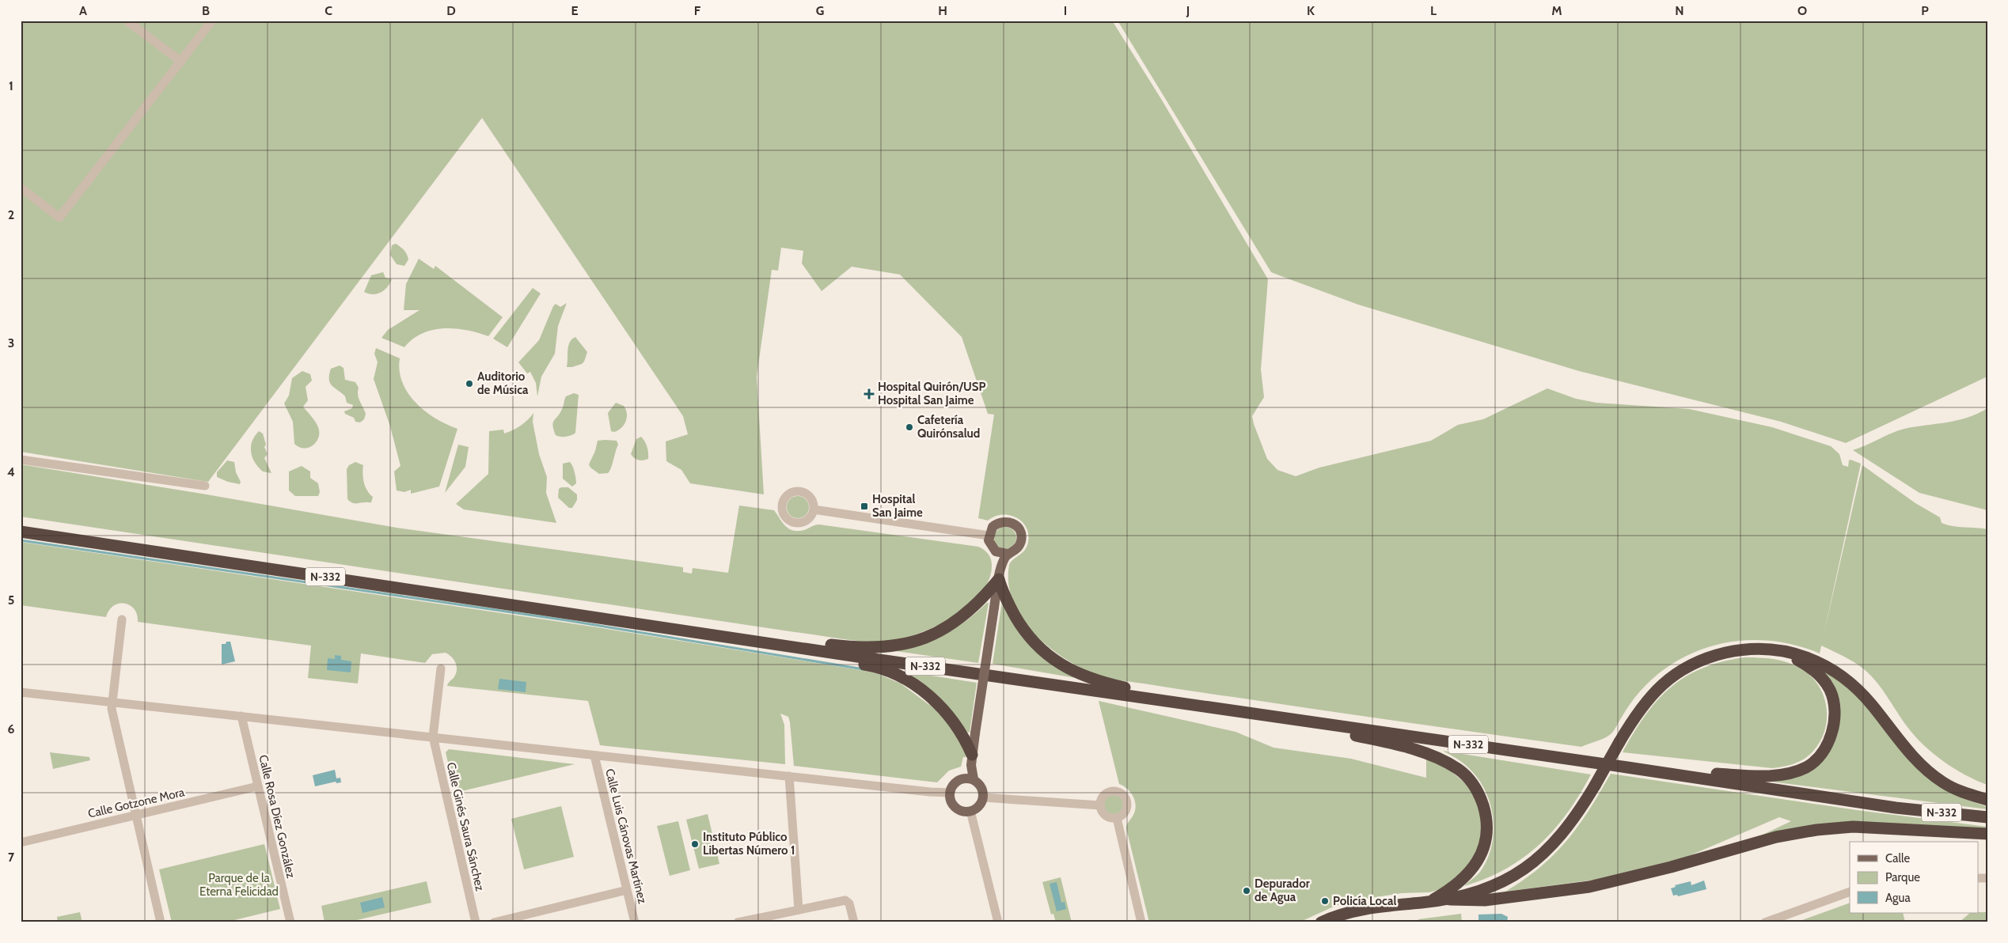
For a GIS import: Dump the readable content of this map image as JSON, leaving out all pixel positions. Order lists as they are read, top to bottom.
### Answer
{
  "streets": {
    "highway": ["N-332"],
    "street": [
      "Calle Gotzone Mora",
      "Calle Rosa Díez González",
      "Calle Ginés Saura Sánchez",
      "Calle Luis Cánovas Martínez"
    ]
  },
  "crossings": [
    ["Calle Gotzone Mora", "Calle Rosa Díez González"]
  ],
  "parks": ["Parque de la Eterna Felicidad"],
  "places": {
    "other": [
      "Auditorio de Música",
      "Cafetería Quirónsalud",
      "Instituto Público Libertas Número 1",
      "Depurador de Agua",
      "Policía Local"
    ],
    "health": ["Hospital Quirón/USP Hospital San Jaime"],
    "transit": ["Hospital San Jaime"]
  },
  "legend": ["Calle", "Parque", "Agua"],
  "grid": {
    "columns": [
      "A",
      "B",
      "C",
      "D",
      "E",
      "F",
      "G",
      "H",
      "I",
      "J",
      "K",
      "L",
      "M",
      "N",
      "O",
      "P"
    ],
    "rows": [
      "1",
      "2",
      "3",
      "4",
      "5",
      "6",
      "7"
    ]
  }
}
